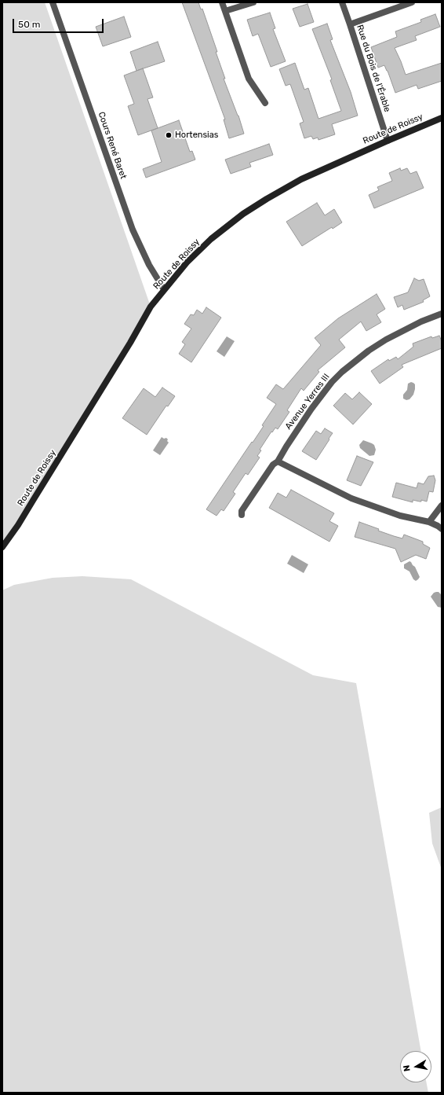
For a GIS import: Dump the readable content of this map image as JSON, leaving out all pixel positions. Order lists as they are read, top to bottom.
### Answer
{
  "streets": {
    "main road": ["Route de Roissy"],
    "street": ["Rue du Bois de l'Érable", "Cours René Baret", "Avenue Yerres III"]
  },
  "crossings": [
    ["Rue du Bois de l'Érable", "Route de Roissy"],
    ["Route de Roissy", "Cours René Baret"]
  ],
  "places": ["Hortensias"],
  "scale_bar": "50 m",
  "north": "left"
}
